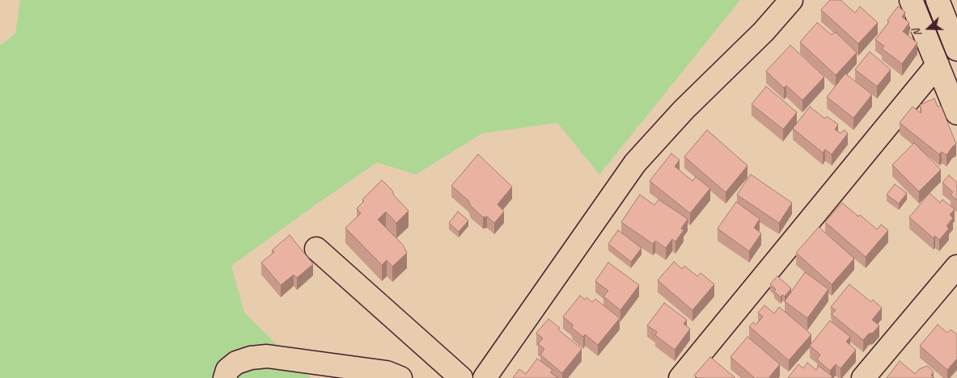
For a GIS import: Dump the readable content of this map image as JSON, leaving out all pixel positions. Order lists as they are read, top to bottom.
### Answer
{
  "north": "left"
}
